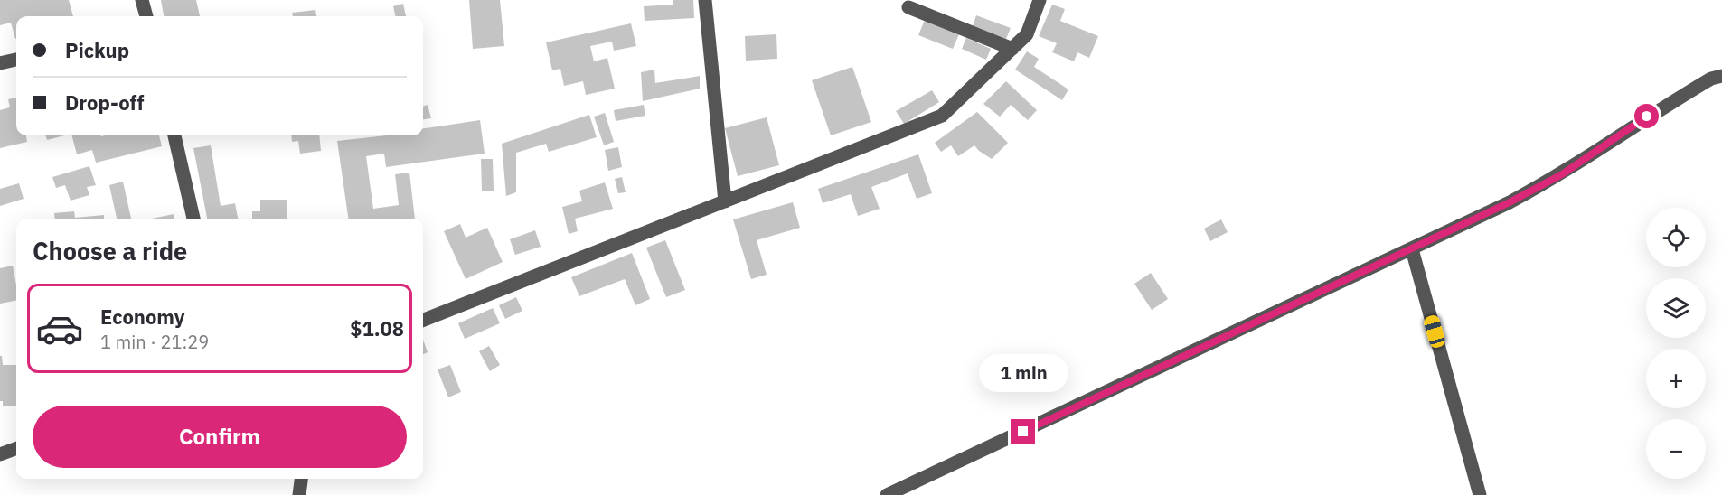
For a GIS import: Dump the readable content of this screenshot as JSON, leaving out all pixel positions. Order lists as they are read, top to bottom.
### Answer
{
  "page": {
    "banner": ["Pickup", "Drop-off"],
    "map_buttons": ["+", "−"],
    "heading": "Choose a ride",
    "list": [
      {
        "name": "Economy",
        "note": "1 min · 21:29",
        "value": "$1.08"
      }
    ],
    "bubble": "1 min",
    "buttons": "Confirm"
  }
}
